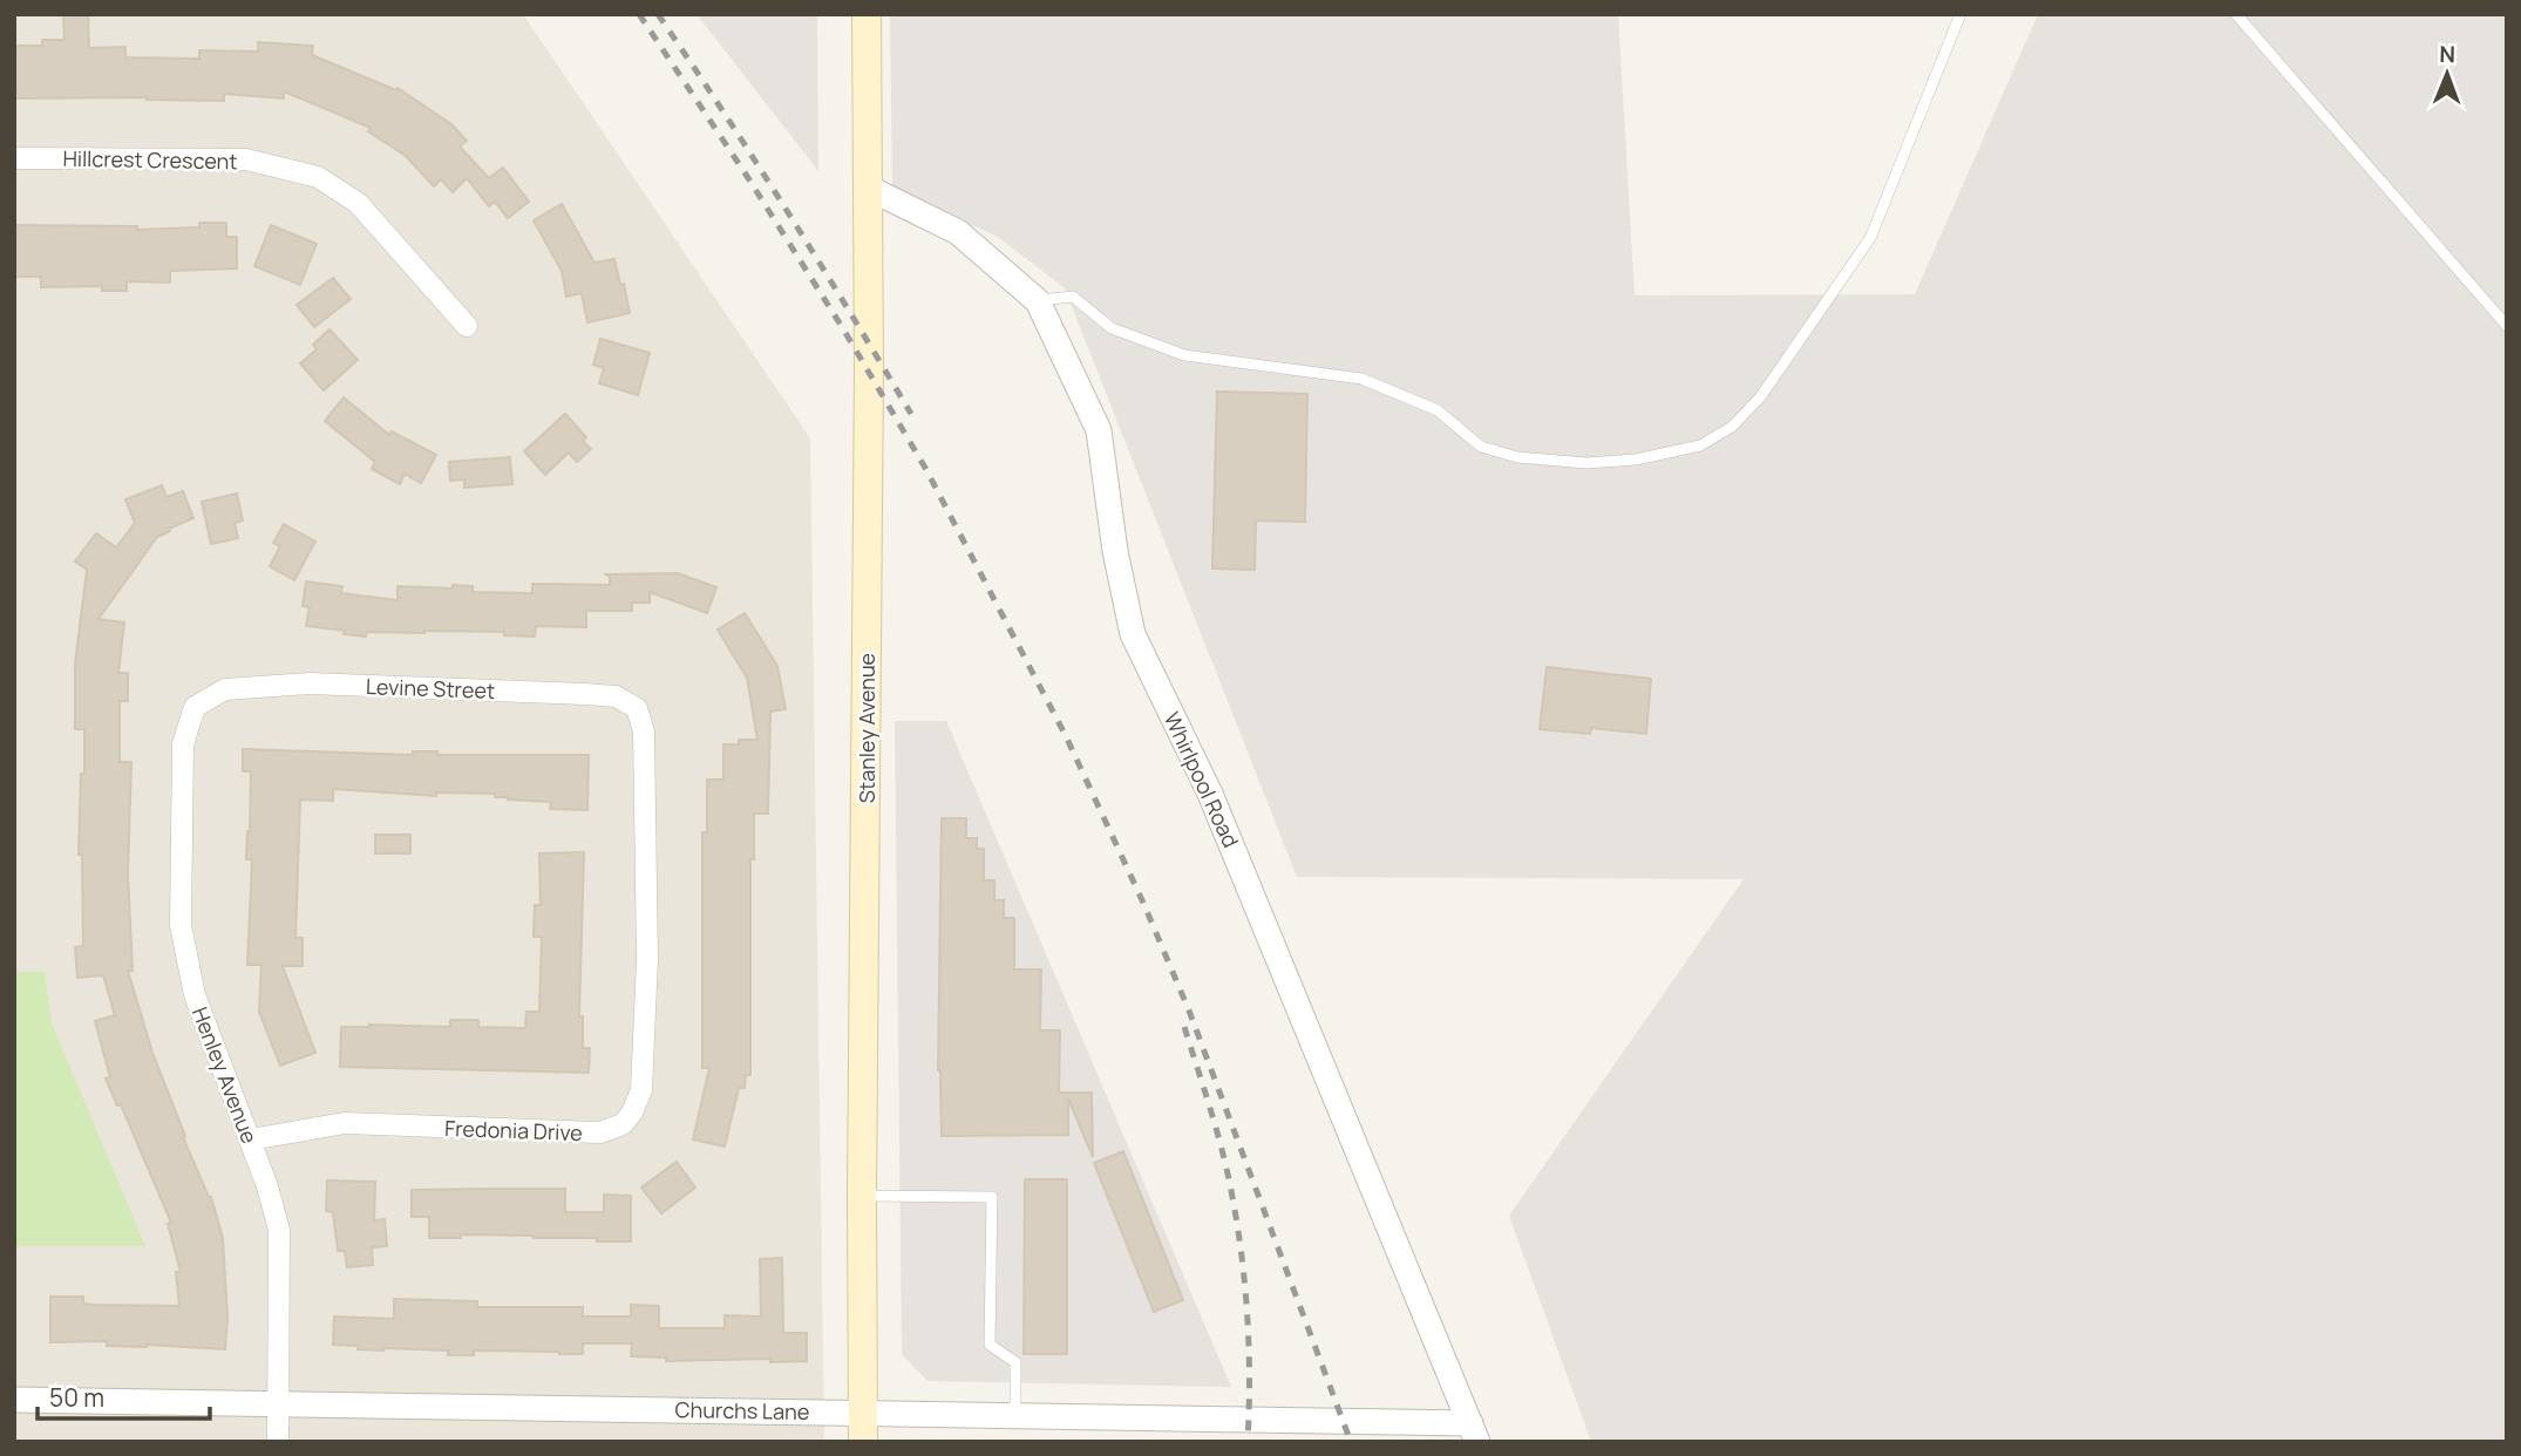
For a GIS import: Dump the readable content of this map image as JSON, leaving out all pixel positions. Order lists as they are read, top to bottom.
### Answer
{
  "streets": {
    "main road": ["Stanley Avenue"],
    "street": [
      "Hillcrest Crescent",
      "Levine Street",
      "Whirlpool Road",
      "Henley Avenue",
      "Fredonia Drive",
      "Churchs Lane"
    ]
  },
  "crossings": [
    ["Levine Street", "Henley Avenue"],
    ["Levine Street", "Fredonia Drive"],
    ["Stanley Avenue", "Whirlpool Road"],
    ["Stanley Avenue", "Churchs Lane"],
    ["Whirlpool Road", "Churchs Lane"],
    ["Henley Avenue", "Fredonia Drive"],
    ["Henley Avenue", "Churchs Lane"]
  ],
  "scale_bar": "50 m",
  "north": "top"
}
